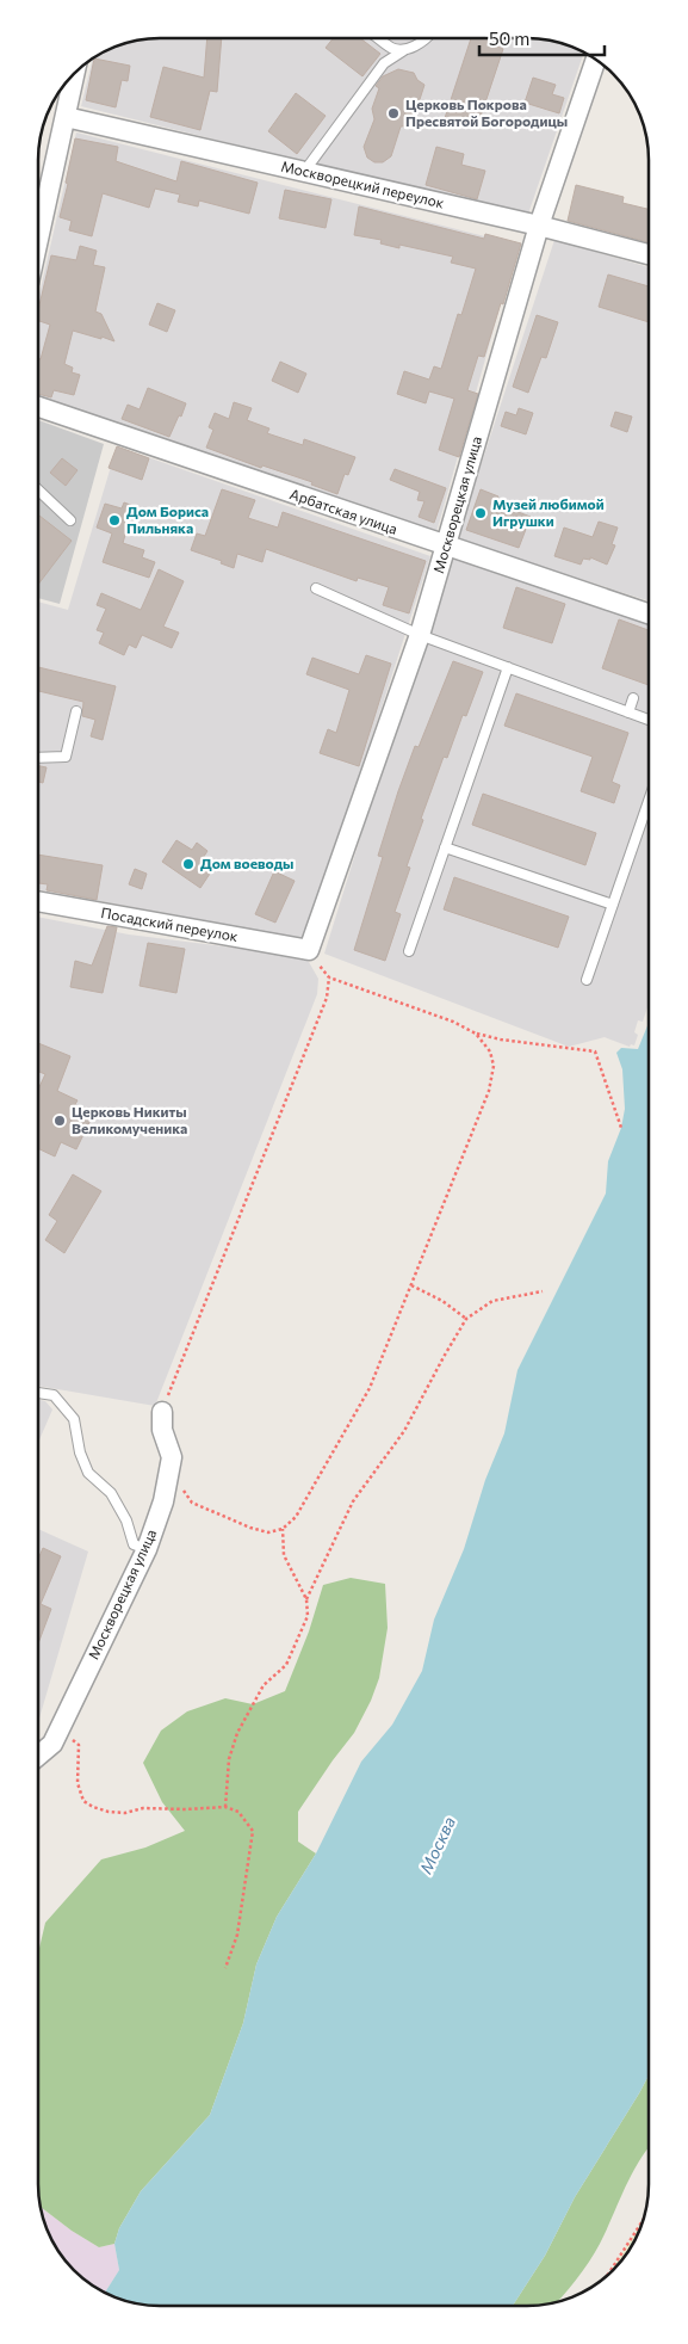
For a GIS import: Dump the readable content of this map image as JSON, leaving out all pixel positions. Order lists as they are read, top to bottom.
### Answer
{
  "streets": {
    "street": [
      "Москворецкий переулок",
      "Москворецкая улица",
      "Арбатская улица",
      "Посадский переулок"
    ]
  },
  "crossings": [
    ["Москворецкий переулок", "Москворецкая улица"],
    ["Москворецкая улица", "Арбатская улица"],
    ["Москворецкая улица", "Посадский переулок"]
  ],
  "water": ["Москва"],
  "places": [
    "Церковь Покрова Пресвятой Богородицы",
    "Музей любимой Игрушки",
    "Дом Бориса Пильняка",
    "Дом воеводы",
    "Церковь Никиты Великомученика"
  ],
  "scale_bar": "50 m"
}
